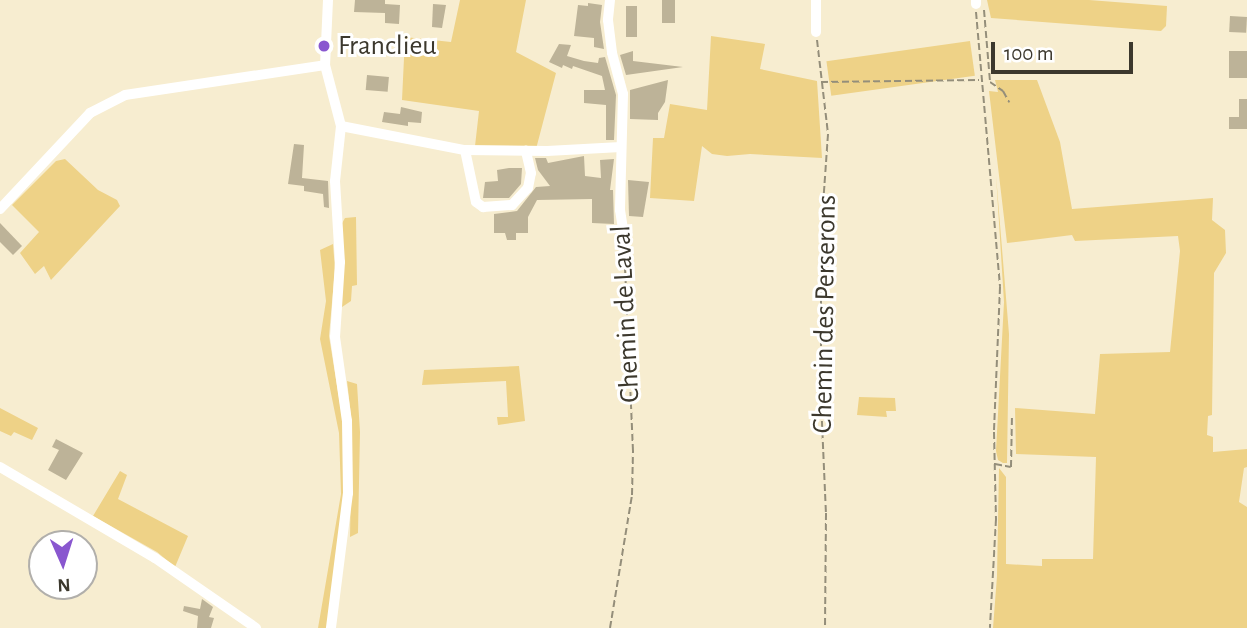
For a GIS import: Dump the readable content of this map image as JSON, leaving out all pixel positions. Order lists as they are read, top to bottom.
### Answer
{
  "streets": {
    "street": ["Chemin de Laval"],
    "path": ["Chemin des Perserons"]
  },
  "places": ["Franclieu"],
  "scale_bar": "100 m",
  "north": "bottom"
}
